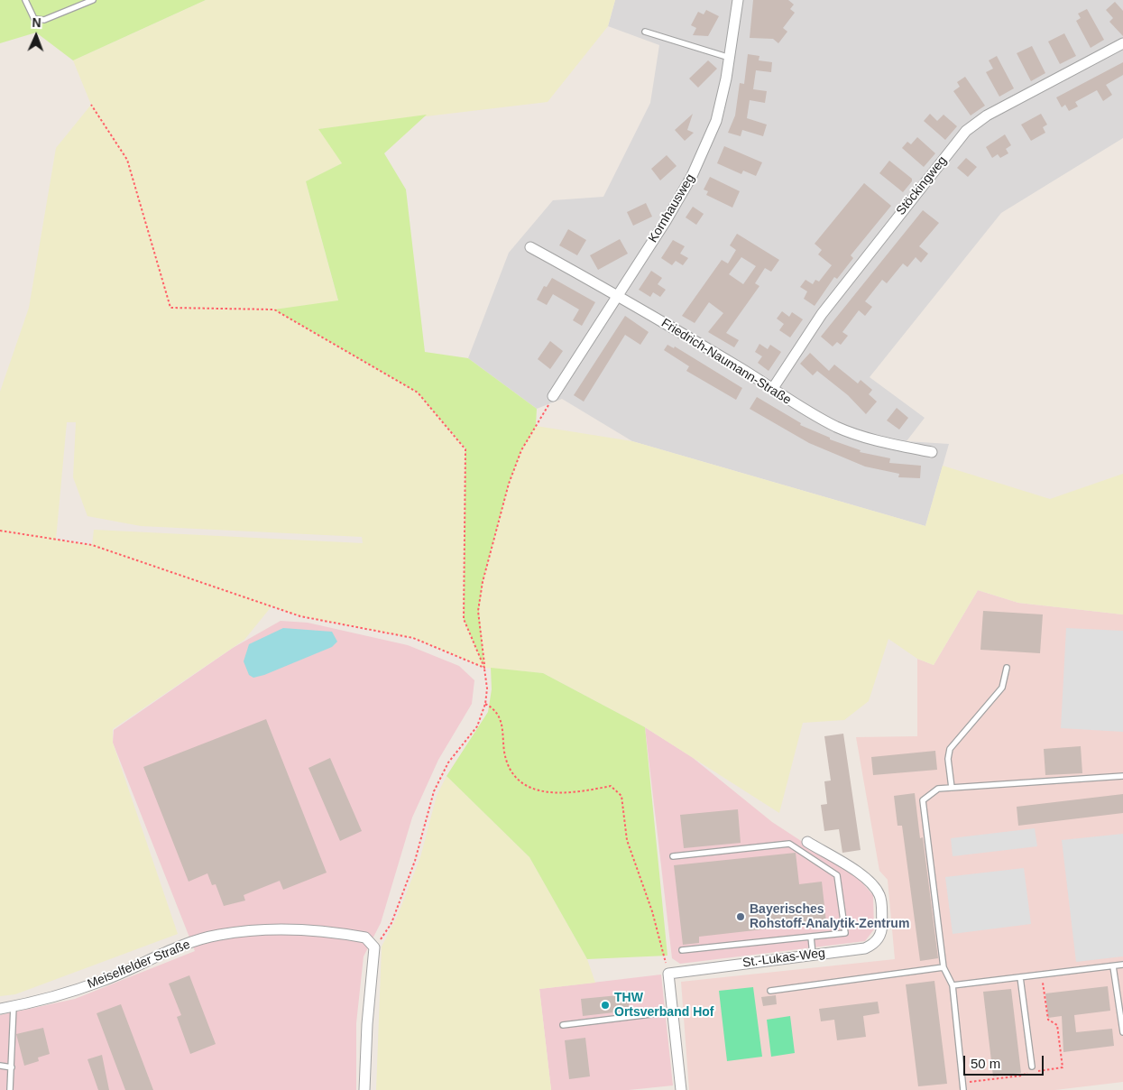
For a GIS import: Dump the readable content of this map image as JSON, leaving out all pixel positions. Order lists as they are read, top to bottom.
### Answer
{
  "streets": {
    "street": [
      "Stöckingweg",
      "Kornhausweg",
      "Friedrich-Naumann-Straße",
      "St.-Lukas-Weg",
      "Meiselfelder Straße"
    ]
  },
  "crossings": [
    ["Stöckingweg", "Friedrich-Naumann-Straße"],
    ["Kornhausweg", "Friedrich-Naumann-Straße"]
  ],
  "places": ["Bayerisches Rohstoff-Analytik-Zentrum", "THW Ortsverband Hof"],
  "scale_bar": "50 m",
  "north": "top"
}
